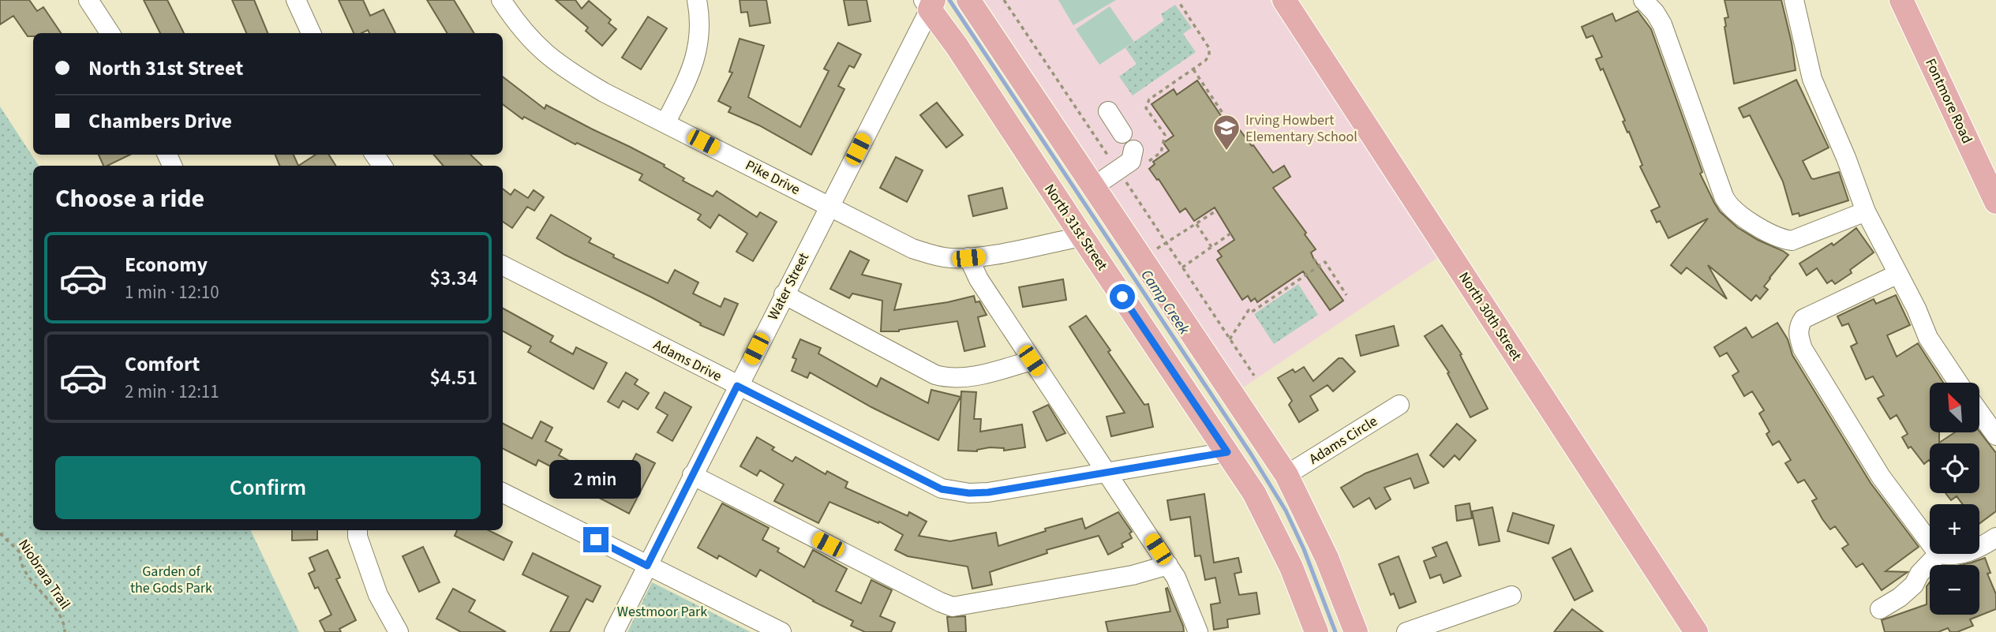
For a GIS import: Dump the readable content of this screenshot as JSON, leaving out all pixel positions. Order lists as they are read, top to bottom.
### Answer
{
  "streets": {
    "main road": ["Fontmore Road", "North 31st Street", "North 30th Street"],
    "street": [
      "Pike Drive",
      "Water Street",
      "Adams Drive",
      "Adams Circle"
    ],
    "path": ["Niobrara Trail"]
  },
  "crossings": [
    ["Pike Drive", "North 31st Street"],
    ["Pike Drive", "Water Street"],
    ["North 31st Street", "Water Street"],
    ["North 31st Street", "Adams Drive"],
    ["Water Street", "Adams Drive"]
  ],
  "water": ["Camp Creek"],
  "parks": ["Garden of the Gods Park", "Westmoor Park"],
  "places": {
    "school or university": ["Irving Howbert Elementary School"]
  },
  "north": "top left",
  "page": {
    "banner": ["North 31st Street", "Chambers Drive"],
    "heading": "Choose a ride",
    "list": [
      {
        "name": "Economy",
        "note": "1 min · 12:10",
        "value": "$3.34"
      },
      {
        "name": "Comfort",
        "note": "2 min · 12:11",
        "value": "$4.51"
      }
    ],
    "map_buttons": ["+", "−"],
    "buttons": "Confirm",
    "bubble": "2 min"
  }
}
